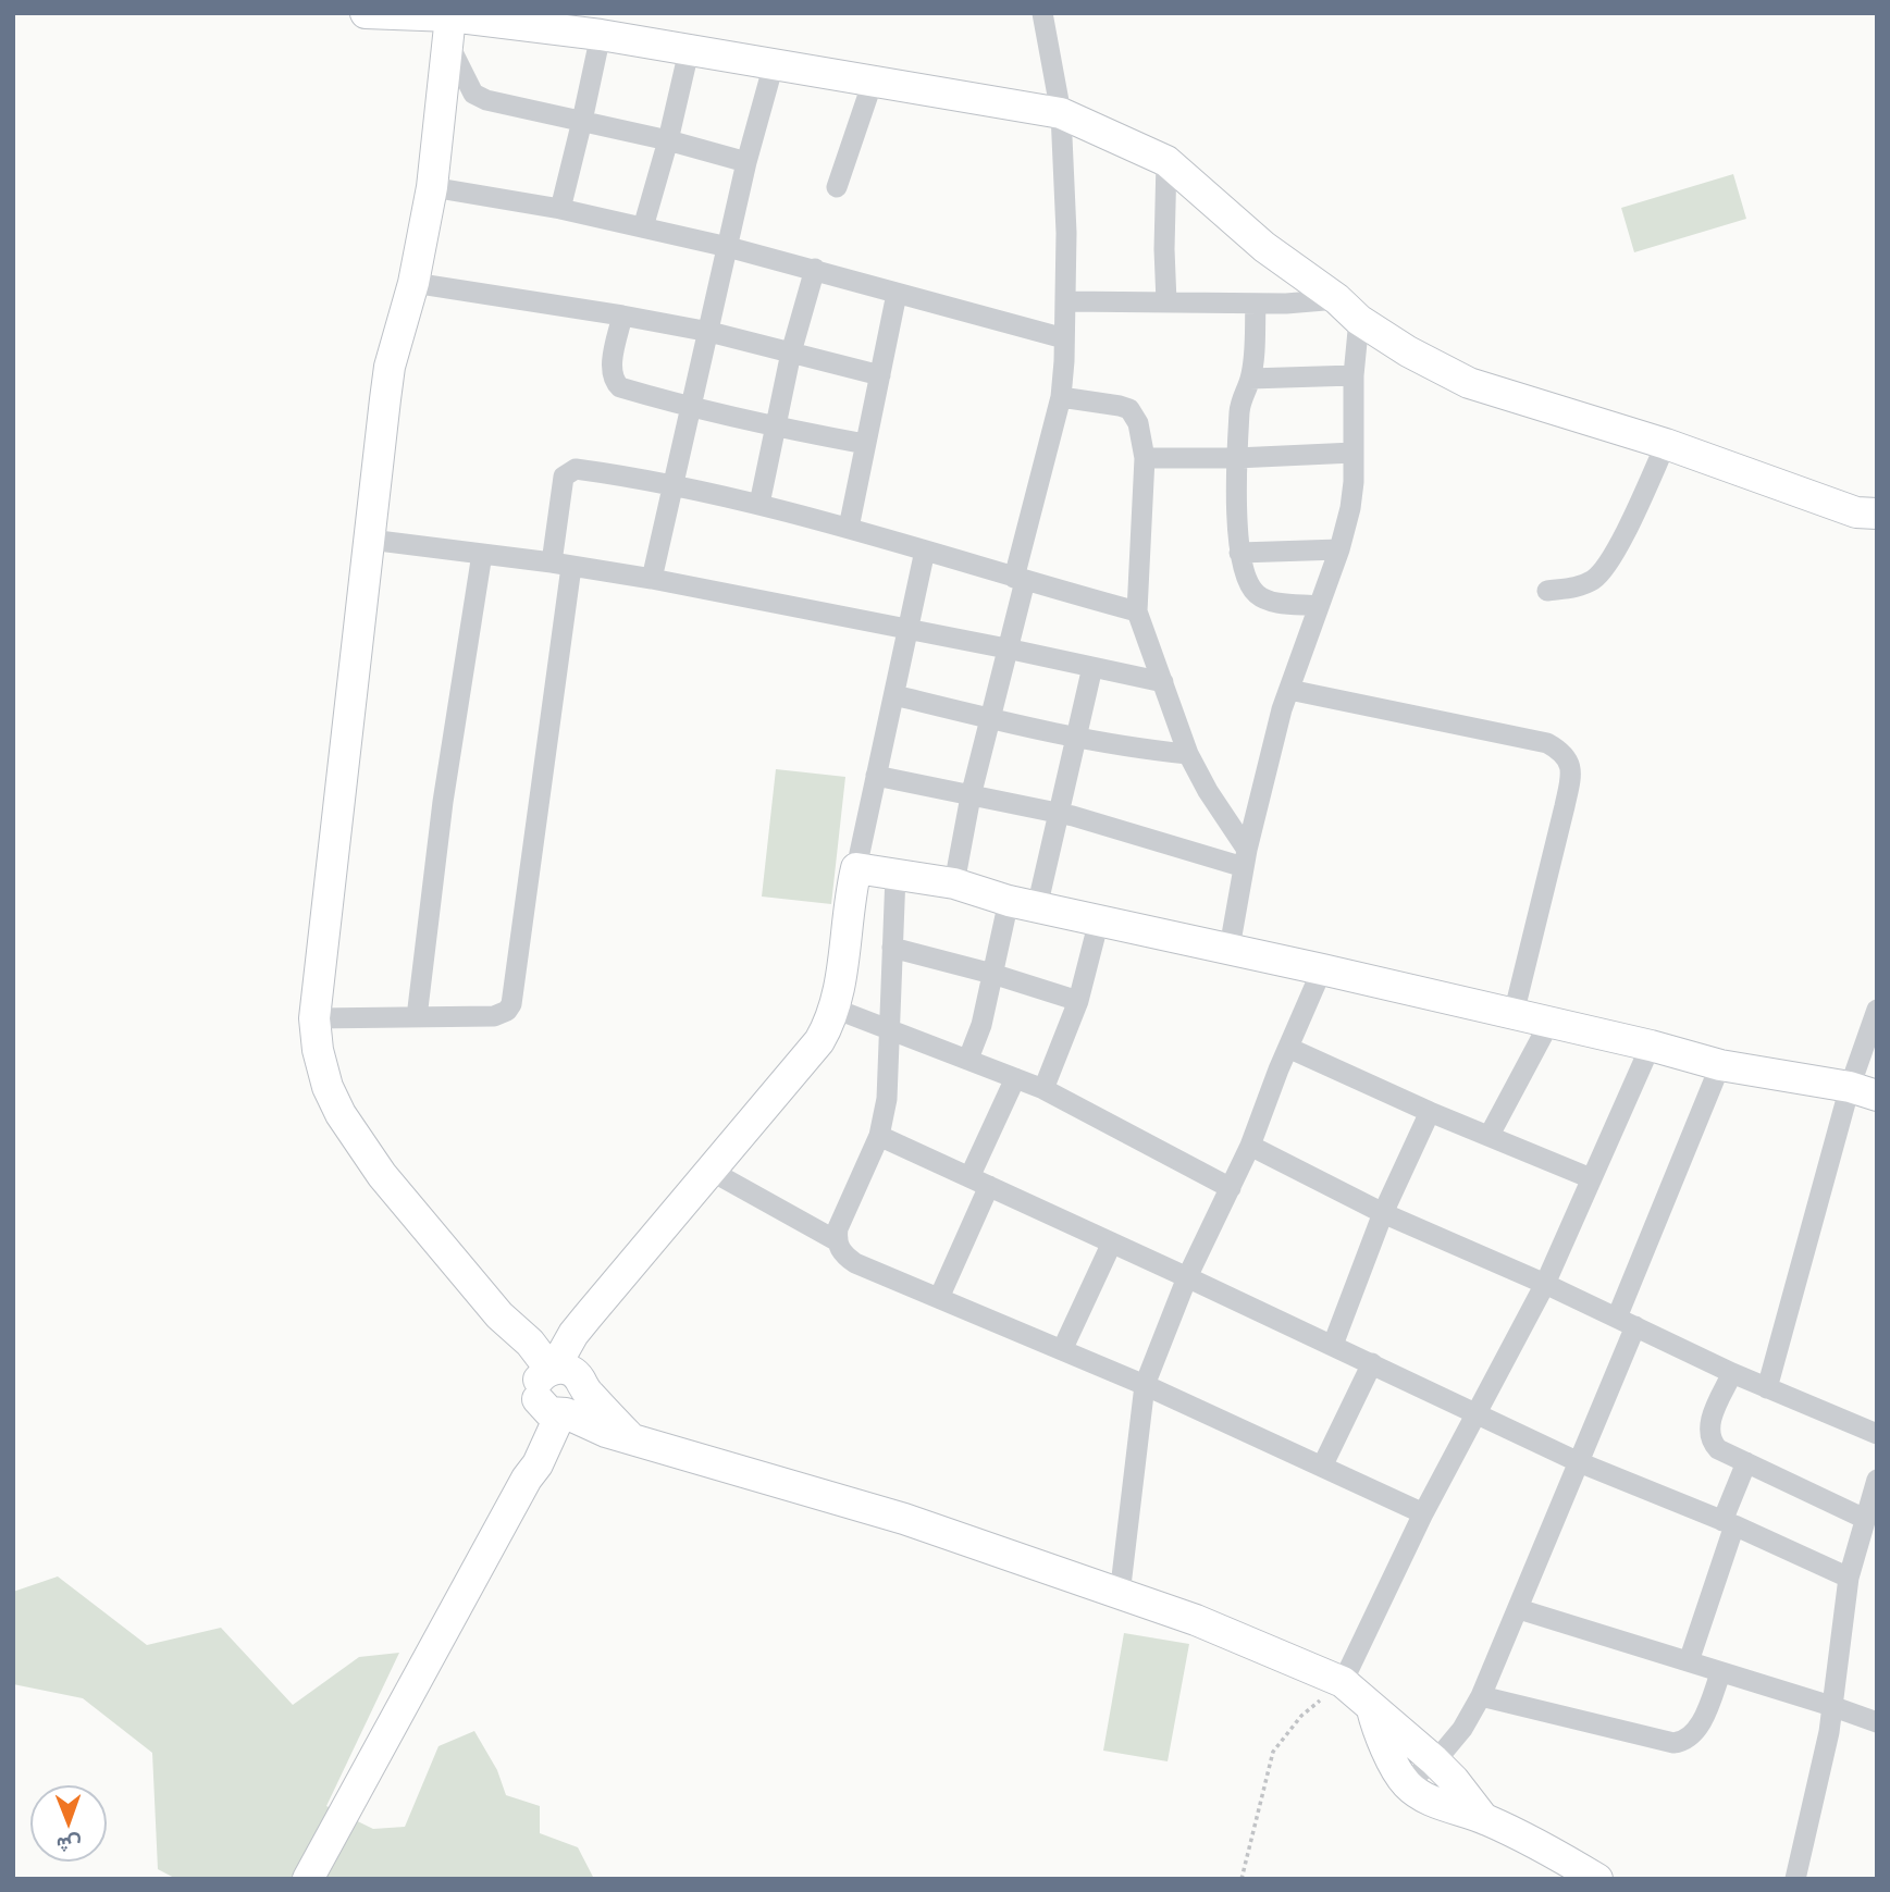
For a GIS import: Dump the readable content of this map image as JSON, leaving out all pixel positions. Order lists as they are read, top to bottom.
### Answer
{
  "north": "bottom"
}
